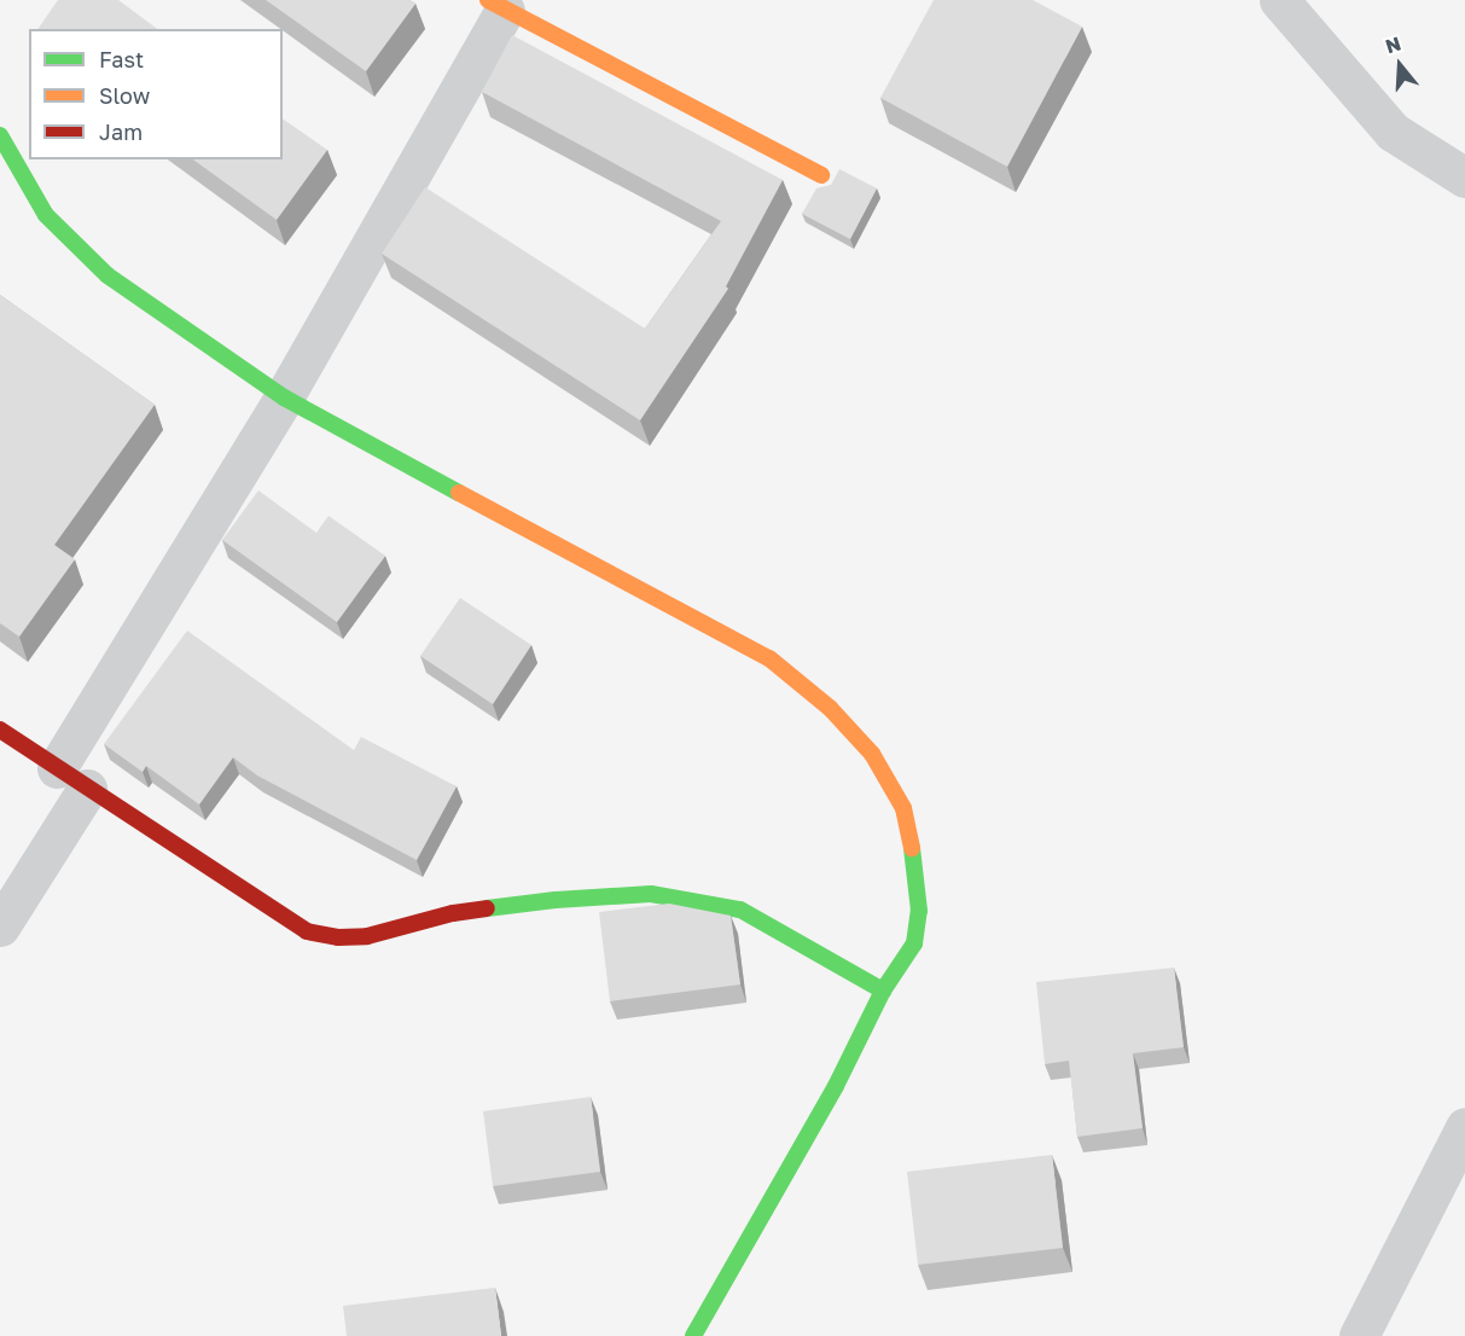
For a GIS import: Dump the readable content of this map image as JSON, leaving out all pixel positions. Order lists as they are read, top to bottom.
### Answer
{
  "legend": ["Fast", "Slow", "Jam"],
  "north": "top"
}
